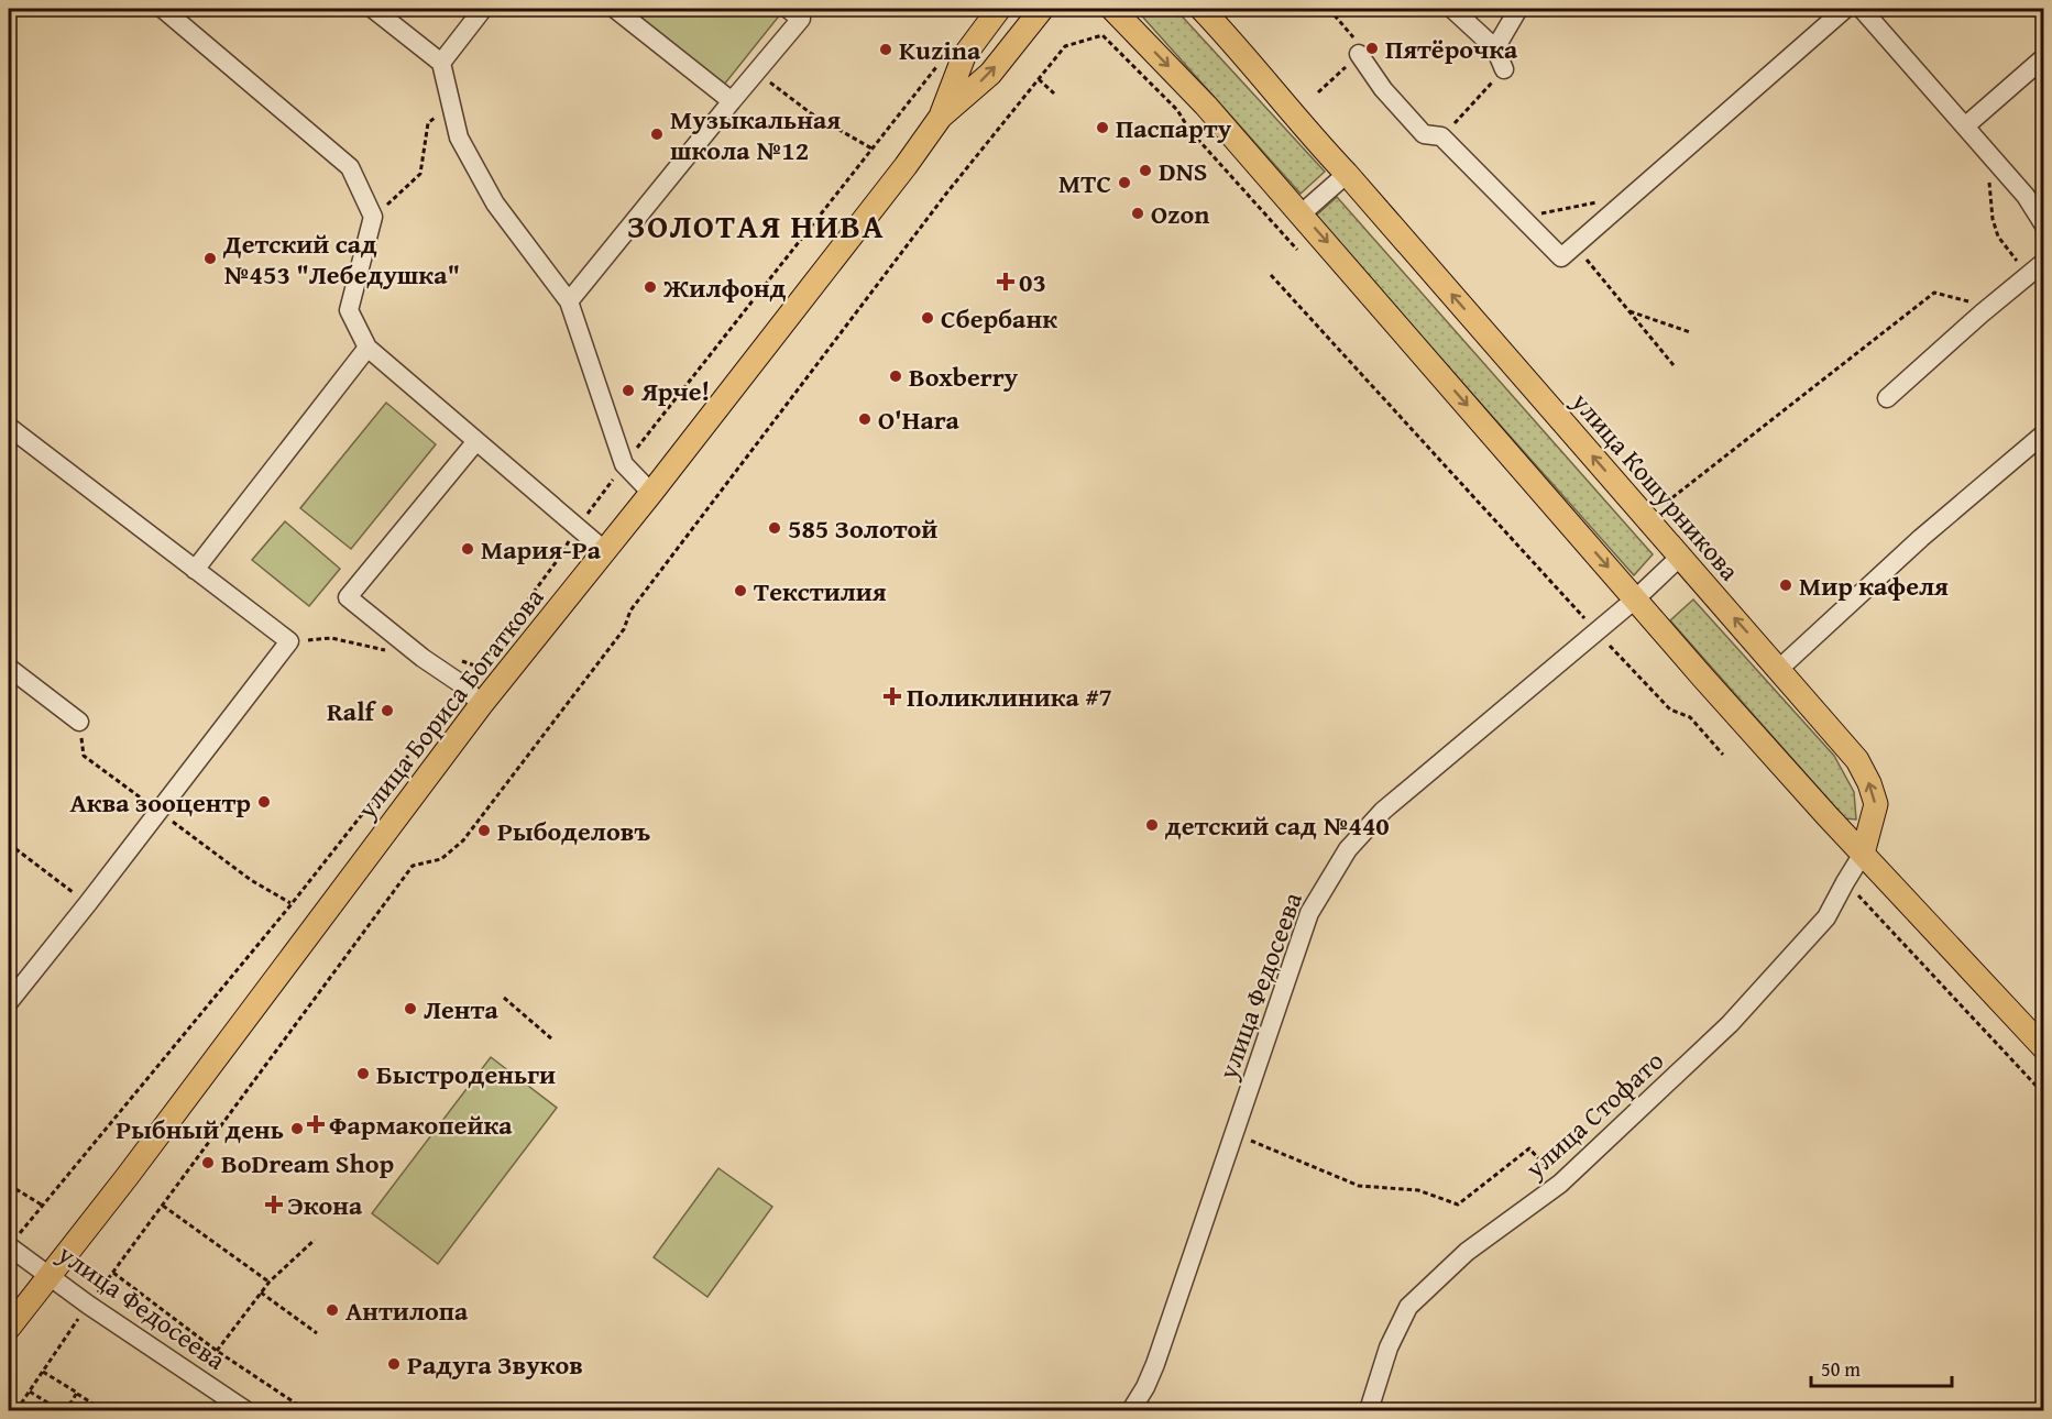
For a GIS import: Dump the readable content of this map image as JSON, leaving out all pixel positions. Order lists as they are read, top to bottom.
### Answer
{
  "streets": {
    "main road": ["улица Кошурникова", "улица Бориса Богаткова"],
    "street": ["улица Федосеева", "улица Стофато"]
  },
  "crossings": [
    ["улица Кошурникова", "улица Федосеева"],
    ["улица Кошурникова", "улица Стофато"],
    ["улица Бориса Богаткова", "улица Федосеева"]
  ],
  "districts": ["ЗОЛОТАЯ НИВА"],
  "places": {
    "other": [
      "Пятёрочка",
      "Kuzina",
      "Паспарту",
      "Музыкальная школа №12",
      "DNS",
      "МТС",
      "Ozon",
      "Детский сад №453 \"Лебедушка\"",
      "Жилфонд",
      "Сбербанк",
      "Boxberry",
      "Ярче!",
      "O'Hara",
      "585 Золотой",
      "Мария-Ра",
      "Мир кафеля",
      "Текстилия",
      "Ralf",
      "Аква зооцентр",
      "детский сад №440",
      "Рыбоделовъ",
      "Лента",
      "Быстроденьги",
      "Рыбный день",
      "BoDream Shop",
      "Антилопа",
      "Радуга Звуков"
    ],
    "health": [
      "03",
      "Поликлиника #7",
      "Фармакопейка",
      "Экона"
    ]
  },
  "scale_bar": "50 m"
}
